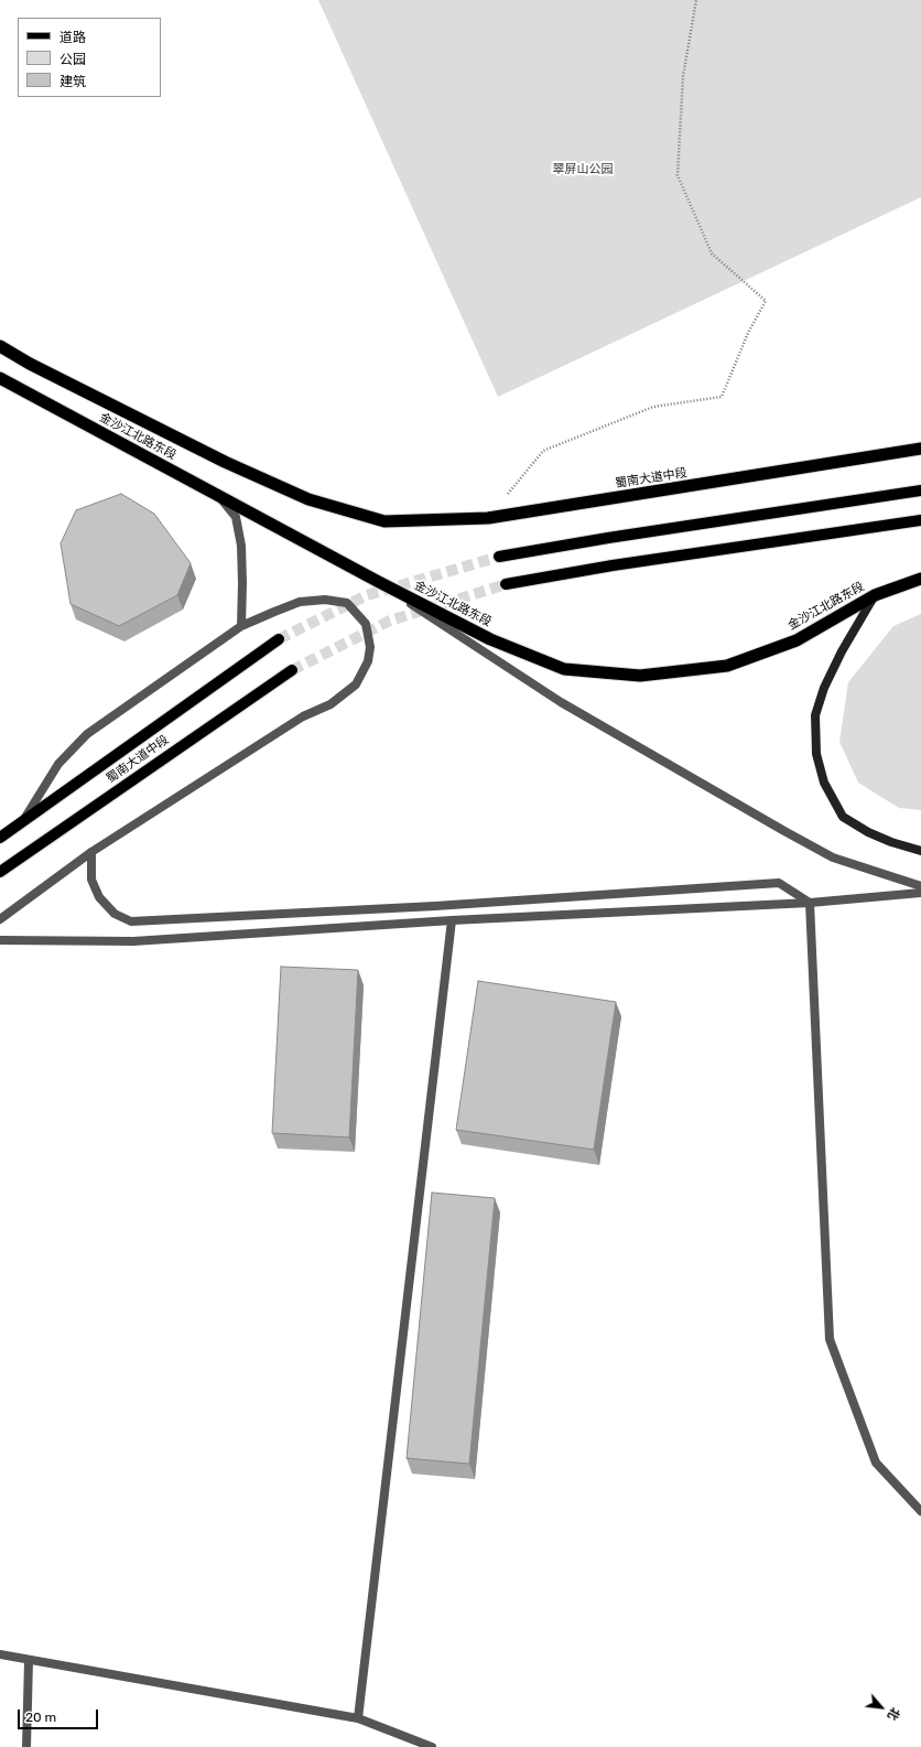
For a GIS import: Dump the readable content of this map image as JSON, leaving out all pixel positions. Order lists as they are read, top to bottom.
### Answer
{
  "streets": {
    "highway": ["金沙江北路东段", "蜀南大道中段"]
  },
  "crossings": [
    ["金沙江北路东段", "蜀南大道中段"]
  ],
  "parks": ["翠屏山公园"],
  "legend": ["道路", "公园", "建筑"],
  "scale_bar": "20 m",
  "north": "bottom right"
}
